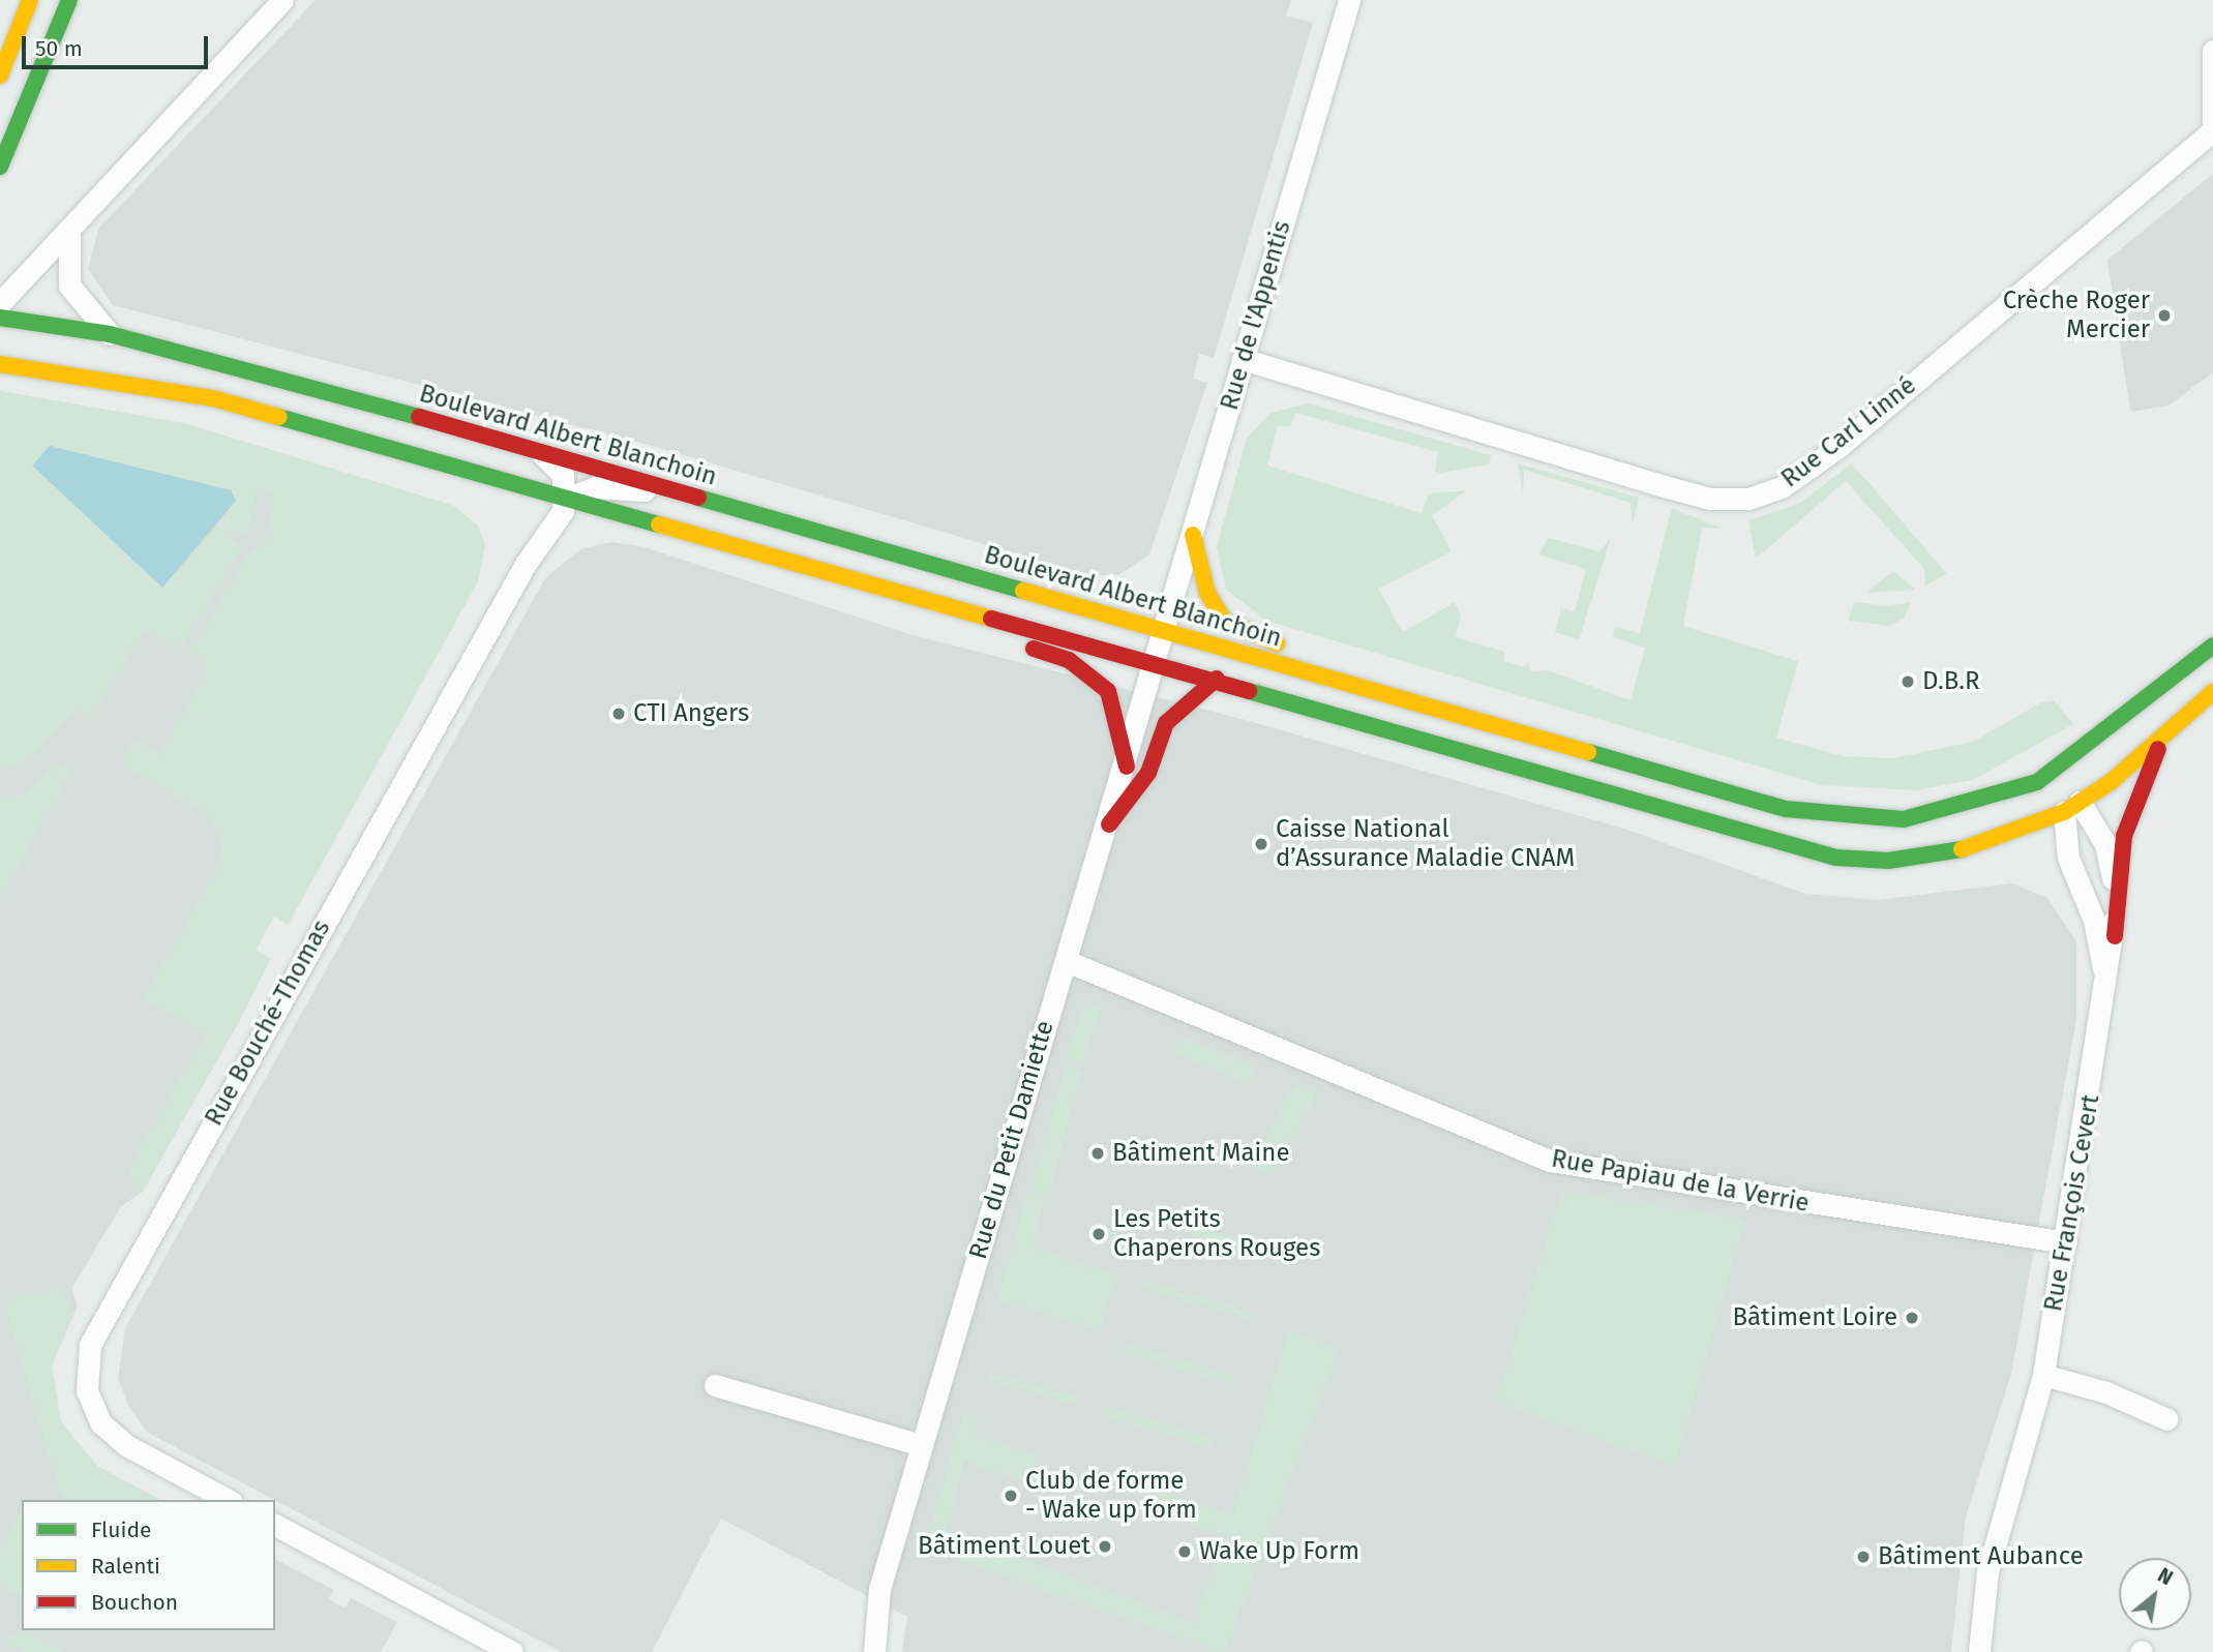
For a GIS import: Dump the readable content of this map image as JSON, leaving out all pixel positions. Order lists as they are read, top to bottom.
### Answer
{
  "streets": {
    "street": [
      "Rue de l'Appentis",
      "Rue Carl Linné",
      "Boulevard Albert Blanchoin",
      "Rue Bouché-Thomas",
      "Rue du Petit Damiette",
      "Rue Papiau de la Verrie",
      "Rue François Cevert"
    ]
  },
  "crossings": [
    ["Rue de l'Appentis", "Rue Carl Linné"],
    ["Rue de l'Appentis", "Boulevard Albert Blanchoin"],
    ["Rue de l'Appentis", "Rue du Petit Damiette"],
    ["Boulevard Albert Blanchoin", "Rue du Petit Damiette"],
    ["Rue du Petit Damiette", "Rue Papiau de la Verrie"],
    ["Rue Papiau de la Verrie", "Rue François Cevert"]
  ],
  "places": [
    "Crèche Roger Mercier",
    "D.B.R",
    "CTI Angers",
    "Caisse National d’Assurance Maladie CNAM",
    "Bâtiment Maine",
    "Les Petits Chaperons Rouges",
    "Bâtiment Loire",
    "Club de forme - Wake up form",
    "Bâtiment Louet",
    "Wake Up Form",
    "Bâtiment Aubance"
  ],
  "legend": ["Fluide", "Ralenti", "Bouchon"],
  "scale_bar": "50 m",
  "north": "top right"
}
